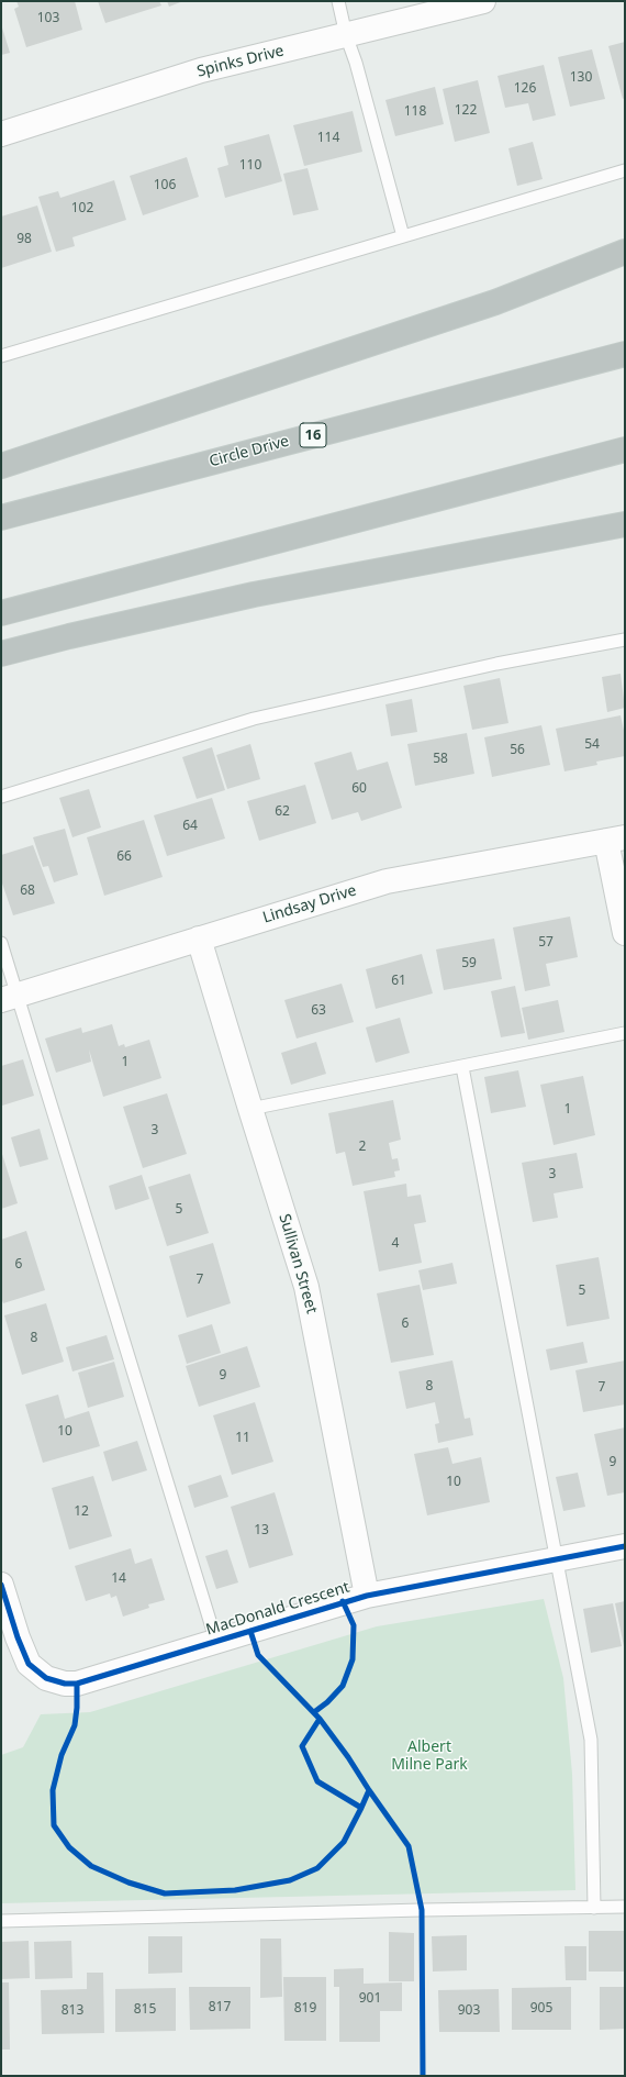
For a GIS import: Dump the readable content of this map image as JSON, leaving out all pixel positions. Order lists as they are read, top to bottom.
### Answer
{
  "streets": {
    "highway": ["16", "Circle Drive"],
    "street": [
      "Spinks Drive",
      "Lindsay Drive",
      "Sullivan Street",
      "MacDonald Crescent"
    ]
  },
  "crossings": [
    ["Lindsay Drive", "Sullivan Street"],
    ["Sullivan Street", "MacDonald Crescent"]
  ],
  "parks": ["Albert Milne Park"],
  "house_numbers": [
    "103",
    "130",
    "126",
    "122",
    "118",
    "114",
    "110",
    "106",
    "102",
    "98",
    "54",
    "56",
    "58",
    "60",
    "62",
    "64",
    "66",
    "68",
    "57",
    "59",
    "61",
    "63",
    "1",
    "1",
    "3",
    "2",
    "3",
    "5",
    "4",
    "6",
    "7",
    "5",
    "6",
    "8",
    "9",
    "8",
    "7",
    "10",
    "11",
    "9",
    "10",
    "12",
    "13",
    "14",
    "901",
    "817",
    "819",
    "905",
    "815",
    "813",
    "903"
  ]
}
